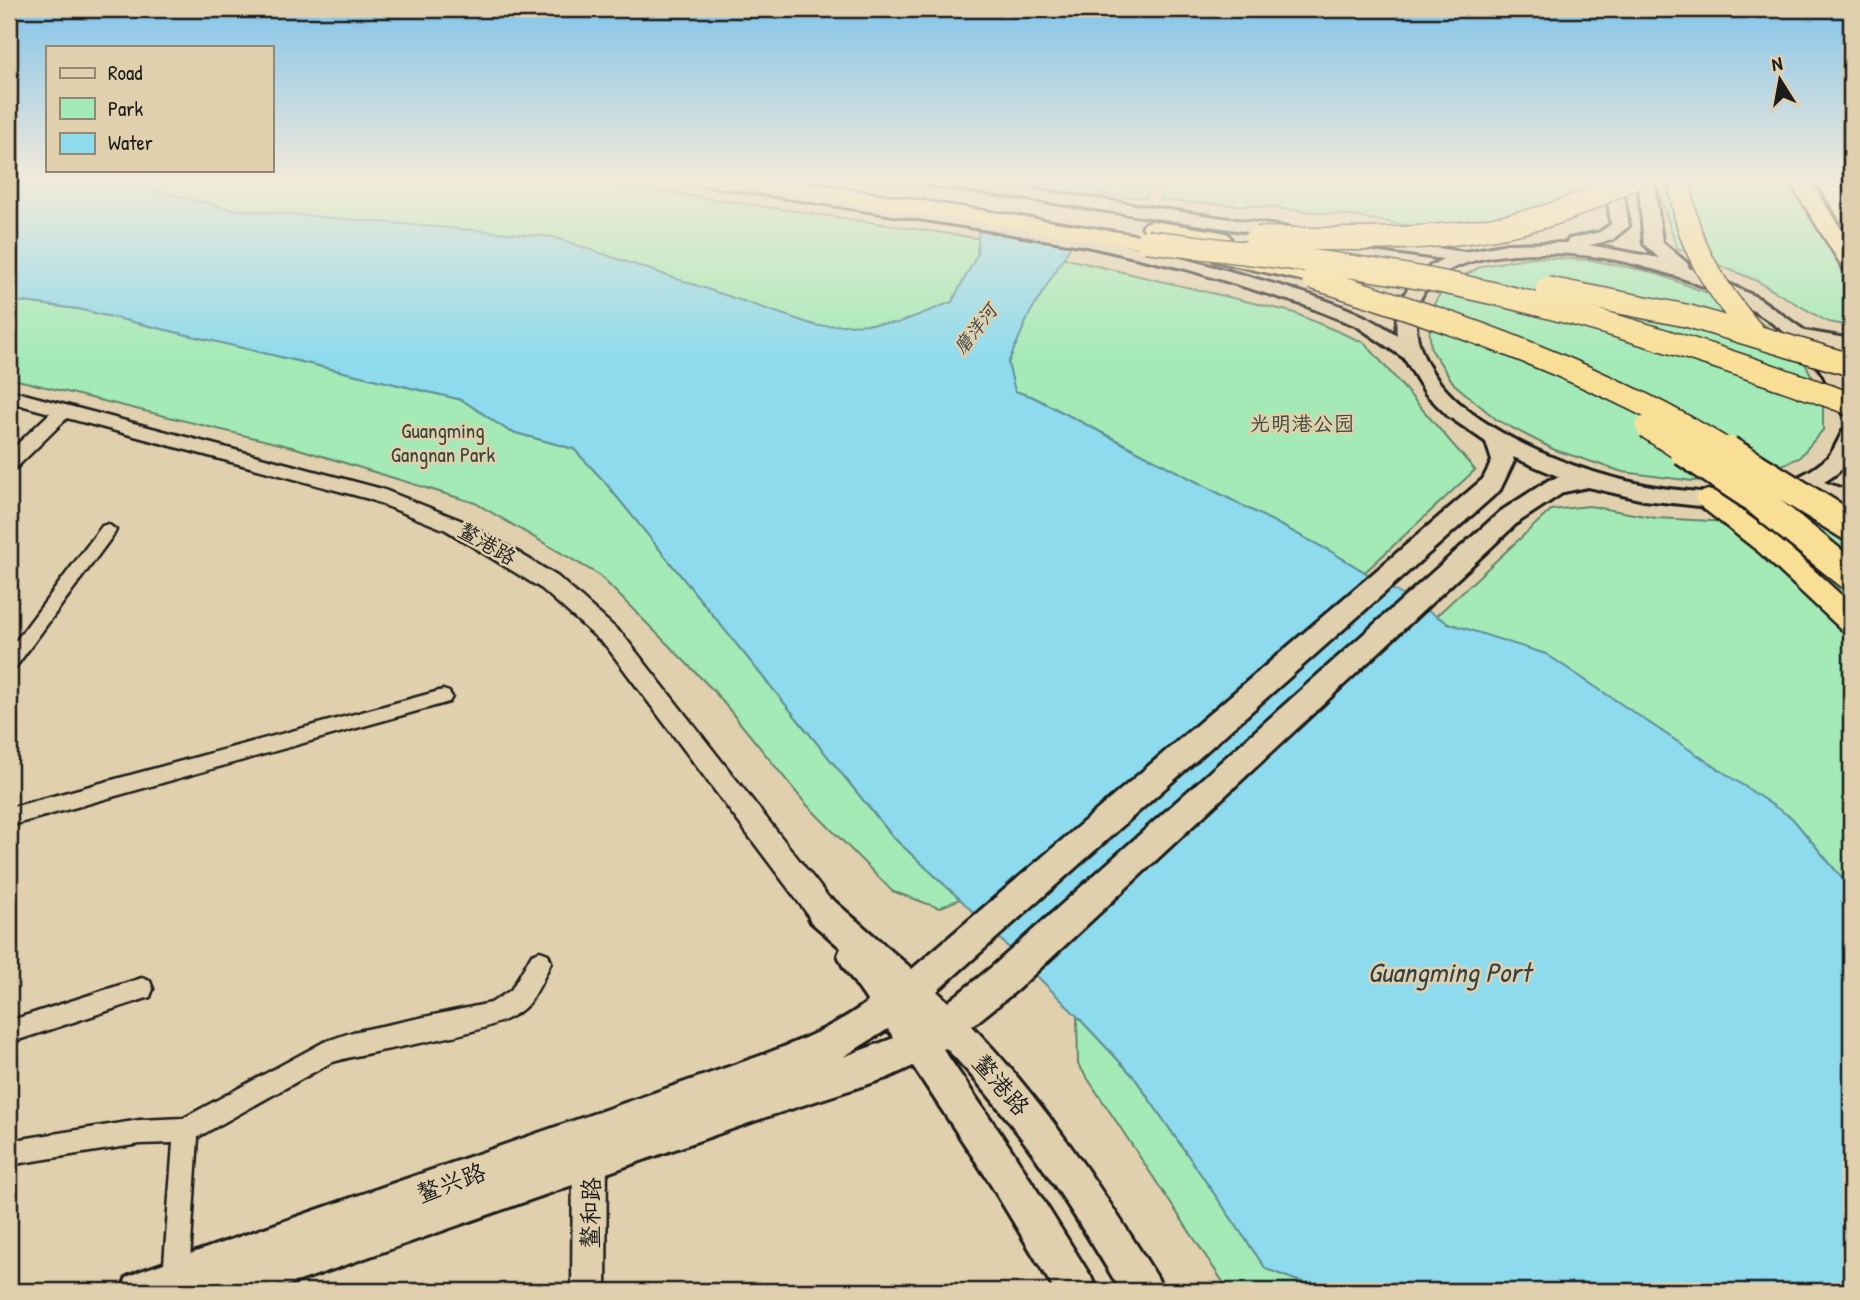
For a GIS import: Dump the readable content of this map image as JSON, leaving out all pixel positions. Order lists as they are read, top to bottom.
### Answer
{
  "streets": {
    "main road": ["鳌港路", "鳌兴路"],
    "street": ["鳌和路"]
  },
  "crossings": [
    ["鳌港路", "鳌兴路"],
    ["鳌兴路", "鳌和路"]
  ],
  "water": ["磨洋河", "Guangming Port"],
  "parks": ["光明港公园", "Guangming Gangnan Park"],
  "legend": ["Road", "Park", "Water"],
  "north": "top"
}
